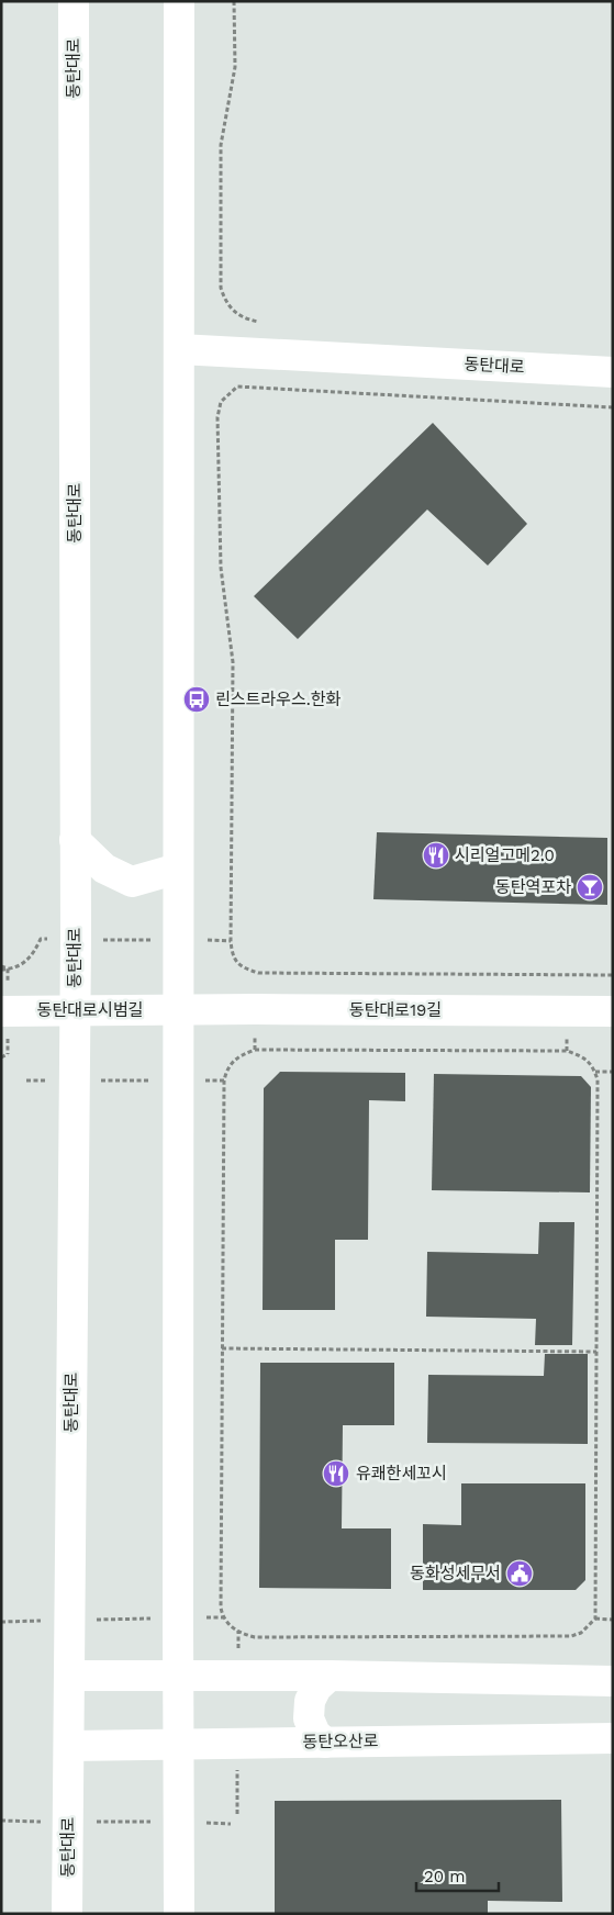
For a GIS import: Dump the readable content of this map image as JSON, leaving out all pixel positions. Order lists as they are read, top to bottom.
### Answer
{
  "streets": {
    "main road": [
      "동탄대로",
      "동탄대로시범길",
      "동탄대로19길",
      "동탄오산로"
    ]
  },
  "crossings": [
    ["동탄대로", "동탄대로시범길"],
    ["동탄대로", "동탄오산로"],
    ["동탄대로시범길", "동탄대로19길"]
  ],
  "places": {
    "bus stop": ["린스트라우스.한화"],
    "restaurant": ["시리얼고메2.0", "유쾌한세꼬시"],
    "bar": ["동탄역포차"],
    "public building": ["동화성세무서"]
  },
  "scale_bar": "20 m"
}
